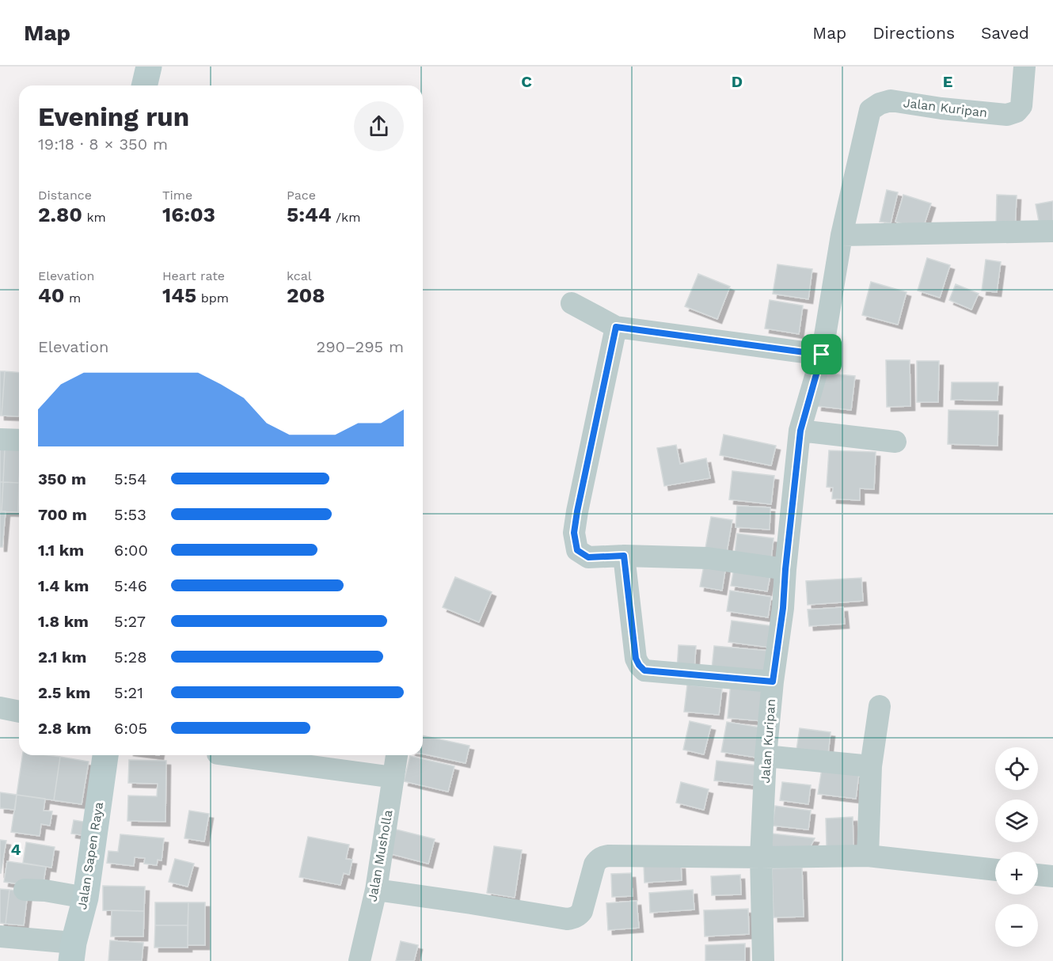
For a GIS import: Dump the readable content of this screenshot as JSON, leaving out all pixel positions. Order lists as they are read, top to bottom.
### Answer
{
  "streets": {
    "street": ["Jalan Kuripan", "Jalan Sapen Raya", "Jalan Musholla"]
  },
  "page": {
    "header": "Map",
    "nav": ["Map", "Directions", "Saved"],
    "heading": ["Evening run", "19:18 · 8 × 350 m"],
    "stats": [
      ["Distance", "2.80 km"],
      ["Time", "16:03"],
      ["Pace", "5:44 /km"],
      ["Elevation", "40 m"],
      ["Heart rate", "145 bpm"],
      ["kcal", "208"]
    ],
    "chart": ["Elevation", "290–295 m"],
    "list": [
      {
        "name": "350 m",
        "note": "5:54"
      },
      {
        "name": "700 m",
        "note": "5:53"
      },
      {
        "name": "1.1 km",
        "note": "6:00"
      },
      {
        "name": "1.4 km",
        "note": "5:46"
      },
      {
        "name": "1.8 km",
        "note": "5:27"
      },
      {
        "name": "2.1 km",
        "note": "5:28"
      },
      {
        "name": "2.5 km",
        "note": "5:21"
      },
      {
        "name": "2.8 km",
        "note": "6:05"
      }
    ],
    "map_buttons": ["+", "−"]
  },
  "grid": {
    "columns": ["C", "D", "E"],
    "rows": ["4"]
  }
}
